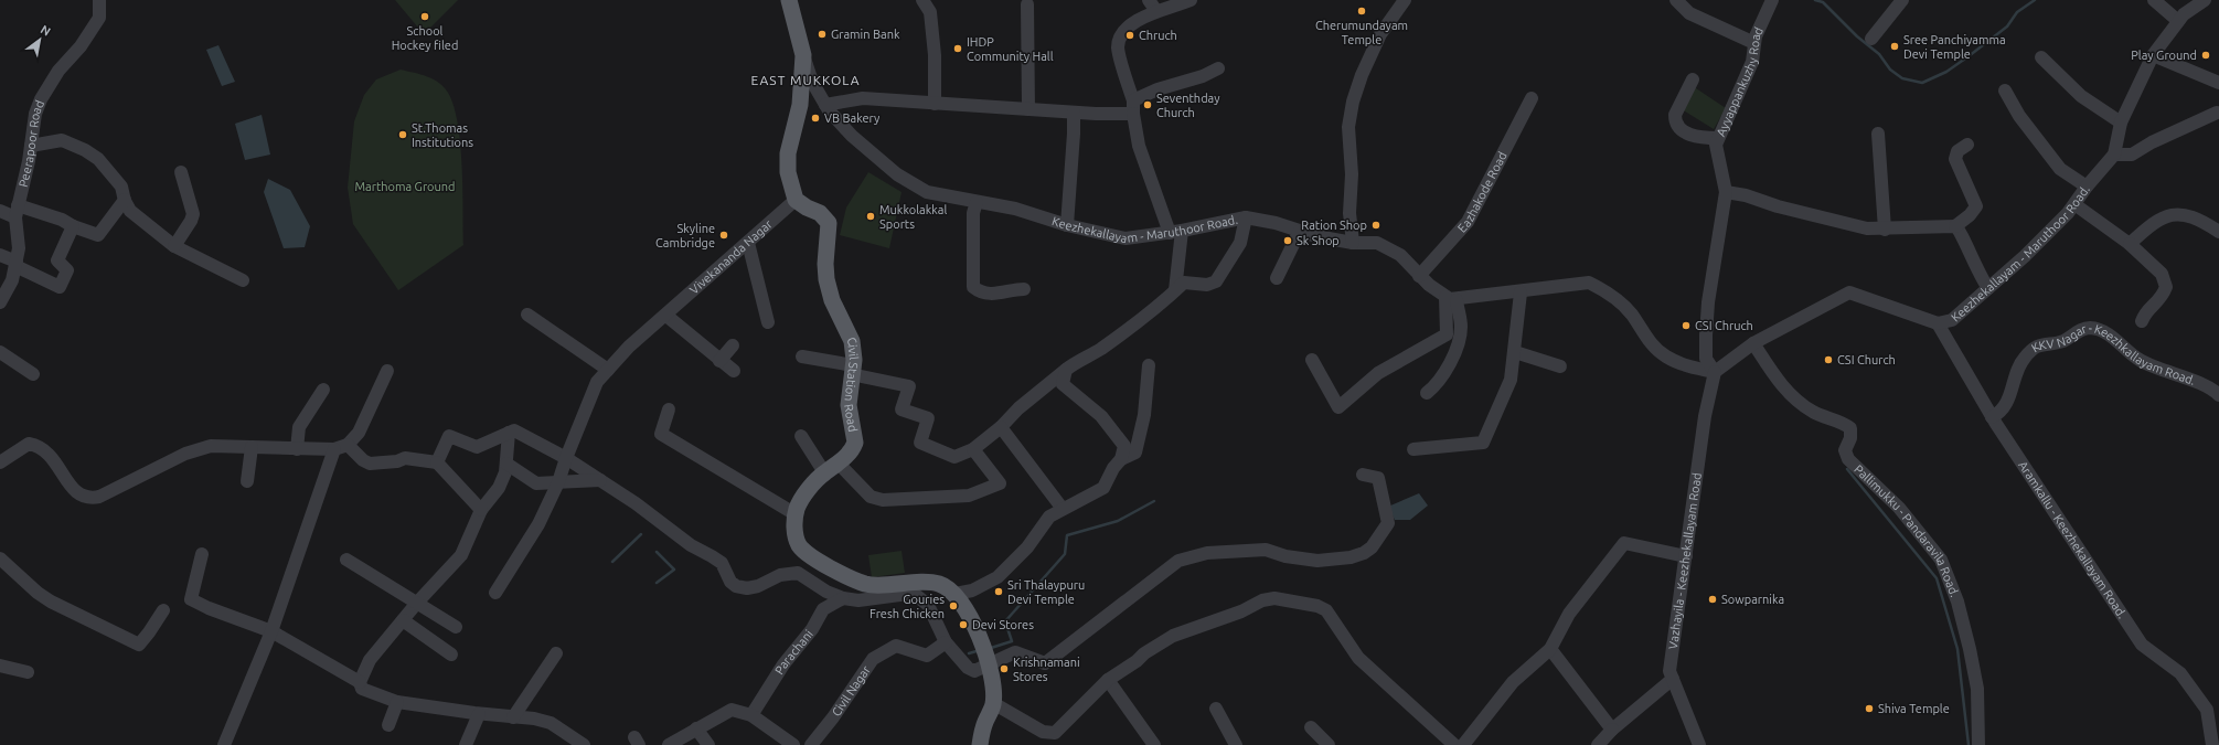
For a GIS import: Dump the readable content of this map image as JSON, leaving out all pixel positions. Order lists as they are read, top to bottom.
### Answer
{
  "streets": {
    "main road": ["Civil Station Road"],
    "street": [
      "Ayyappankuzhy Road",
      "Peerapoor Road",
      "Eazhakode Road",
      "Keezhekallayam - Maruthoor Road.",
      "Vivekananda Nagar",
      "KKV Nagar - Keezhkallayam Road.",
      "Pallimukku - Pandaravila Road.",
      "Aramkallu - Keezhekallayam Road.",
      "Vazhayila - Keezhekallayam Road",
      "Parachani",
      "Civil Nagar"
    ]
  },
  "crossings": [
    ["Ayyappankuzhy Road", "Keezhekallayam - Maruthoor Road."],
    ["Ayyappankuzhy Road", "Vazhayila - Keezhekallayam Road"],
    ["Eazhakode Road", "Keezhekallayam - Maruthoor Road."],
    ["Keezhekallayam - Maruthoor Road.", "Pallimukku - Pandaravila Road."],
    ["Keezhekallayam - Maruthoor Road.", "Aramkallu - Keezhekallayam Road."],
    ["Keezhekallayam - Maruthoor Road.", "Vazhayila - Keezhekallayam Road"],
    ["Vivekananda Nagar", "Civil Station Road"],
    ["KKV Nagar - Keezhkallayam Road.", "Aramkallu - Keezhekallayam Road."]
  ],
  "districts": ["EAST MUKKOLA"],
  "parks": ["Marthoma Ground"],
  "places": [
    "Cherumundayam Temple",
    "School Hockey filed",
    "Gramin Bank",
    "Chruch",
    "Sree Panchiyamma Devi Temple",
    "IHDP Community Hall",
    "Play Ground",
    "Seventhday Church",
    "VB Bakery",
    "St.Thomas Institutions",
    "Mukkolakkal Sports",
    "Ration Shop",
    "Skyline Cambridge",
    "Sk Shop",
    "CSI Chruch",
    "CSI Church",
    "Sri Thalaypuru Devi Temple",
    "Sowparnika",
    "Gouries Fresh Chicken",
    "Devi Stores",
    "Krishnamani Stores",
    "Shiva Temple"
  ],
  "north": "top right"
}
